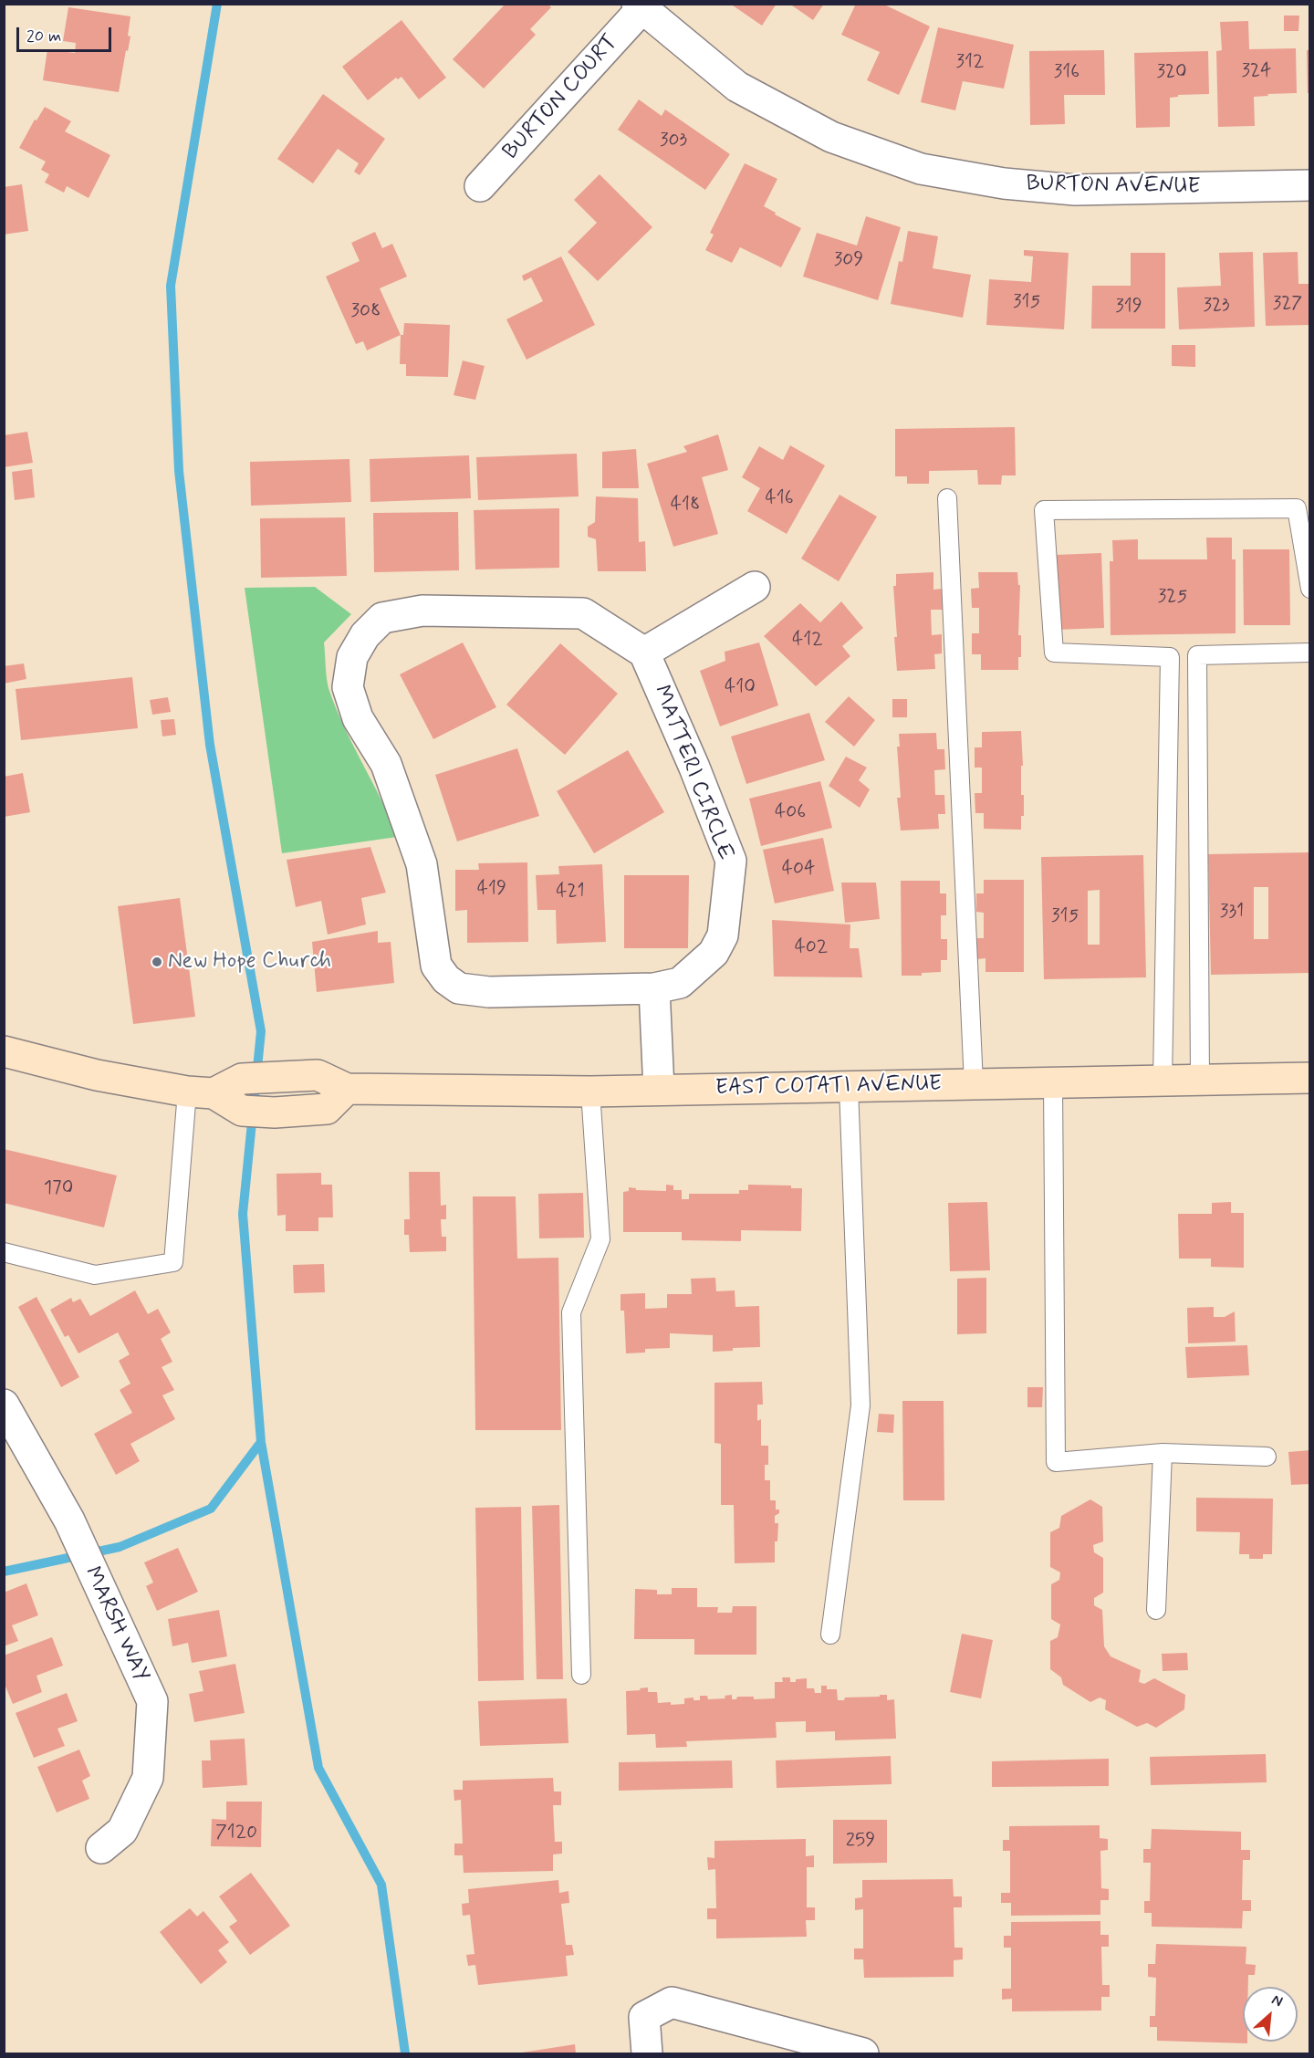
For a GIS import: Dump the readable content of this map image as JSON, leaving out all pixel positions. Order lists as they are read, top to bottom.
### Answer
{
  "streets": {
    "main road": ["EAST COTATI AVENUE"],
    "street": [
      "BURTON COURT",
      "BURTON AVENUE",
      "MATTERI CIRCLE",
      "MARSH WAY"
    ]
  },
  "crossings": [
    ["BURTON COURT", "BURTON AVENUE"]
  ],
  "places": ["New Hope Church"],
  "house_numbers": [
    "312",
    "324",
    "316",
    "320",
    "303",
    "309",
    "315",
    "327",
    "323",
    "319",
    "308",
    "416",
    "418",
    "325",
    "412",
    "410",
    "406",
    "404",
    "419",
    "421",
    "331",
    "315",
    "402",
    "170",
    "7120",
    "259"
  ],
  "scale_bar": "20 m",
  "north": "top right"
}
